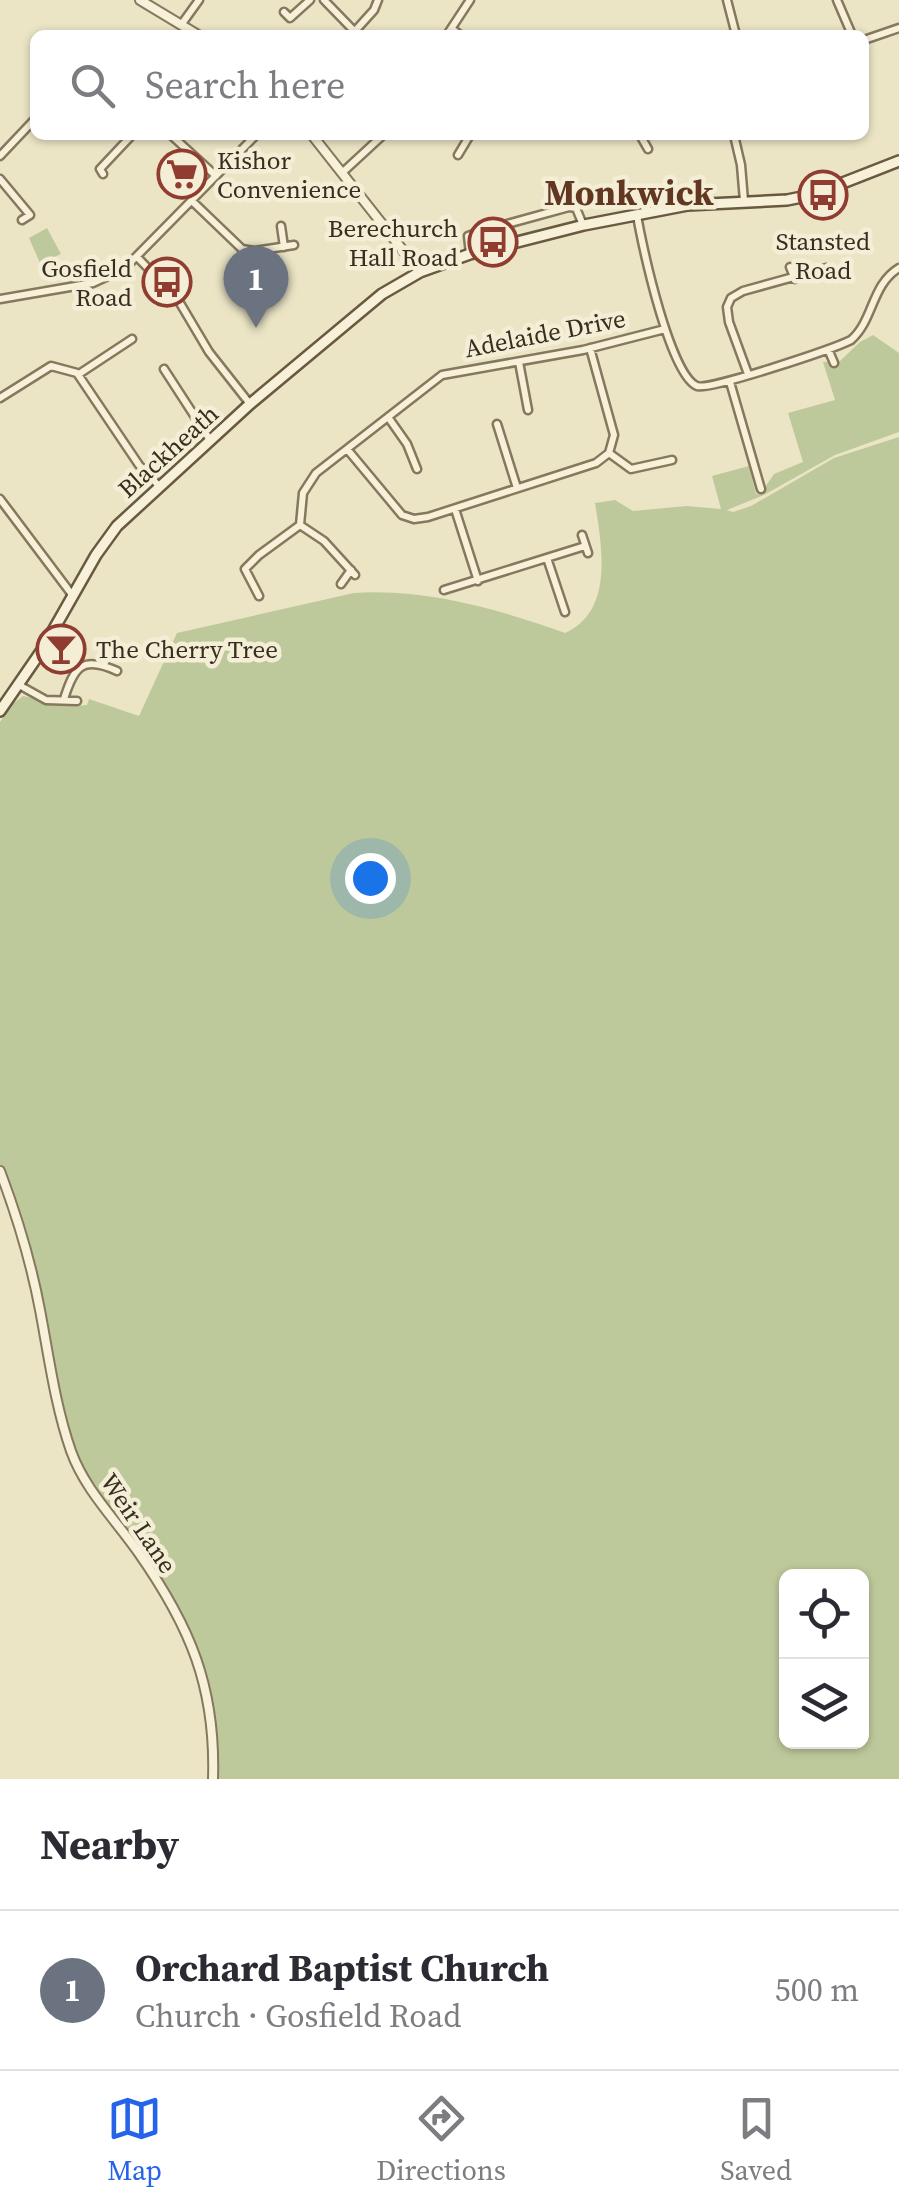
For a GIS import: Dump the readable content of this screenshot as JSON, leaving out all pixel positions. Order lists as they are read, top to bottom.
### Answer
{
  "streets": {
    "main road": ["Blackheath"],
    "street": ["Adelaide Drive", "Weir Lane"]
  },
  "districts": ["Monkwick"],
  "places": {
    "supermarket": ["Kishor Convenience"],
    "bus stop": ["Stansted Road", "Berechurch Hall Road", "Gosfield Road"],
    "bar": ["The Cherry Tree"]
  },
  "page": {
    "search": "Search here",
    "pins": "1",
    "heading": "Nearby",
    "list": [
      {
        "mark": "1",
        "name": "Orchard Baptist Church",
        "note": "Church · Gosfield Road",
        "value": "500 m"
      }
    ],
    "nav": ["Map", "Directions", "Saved"]
  }
}
